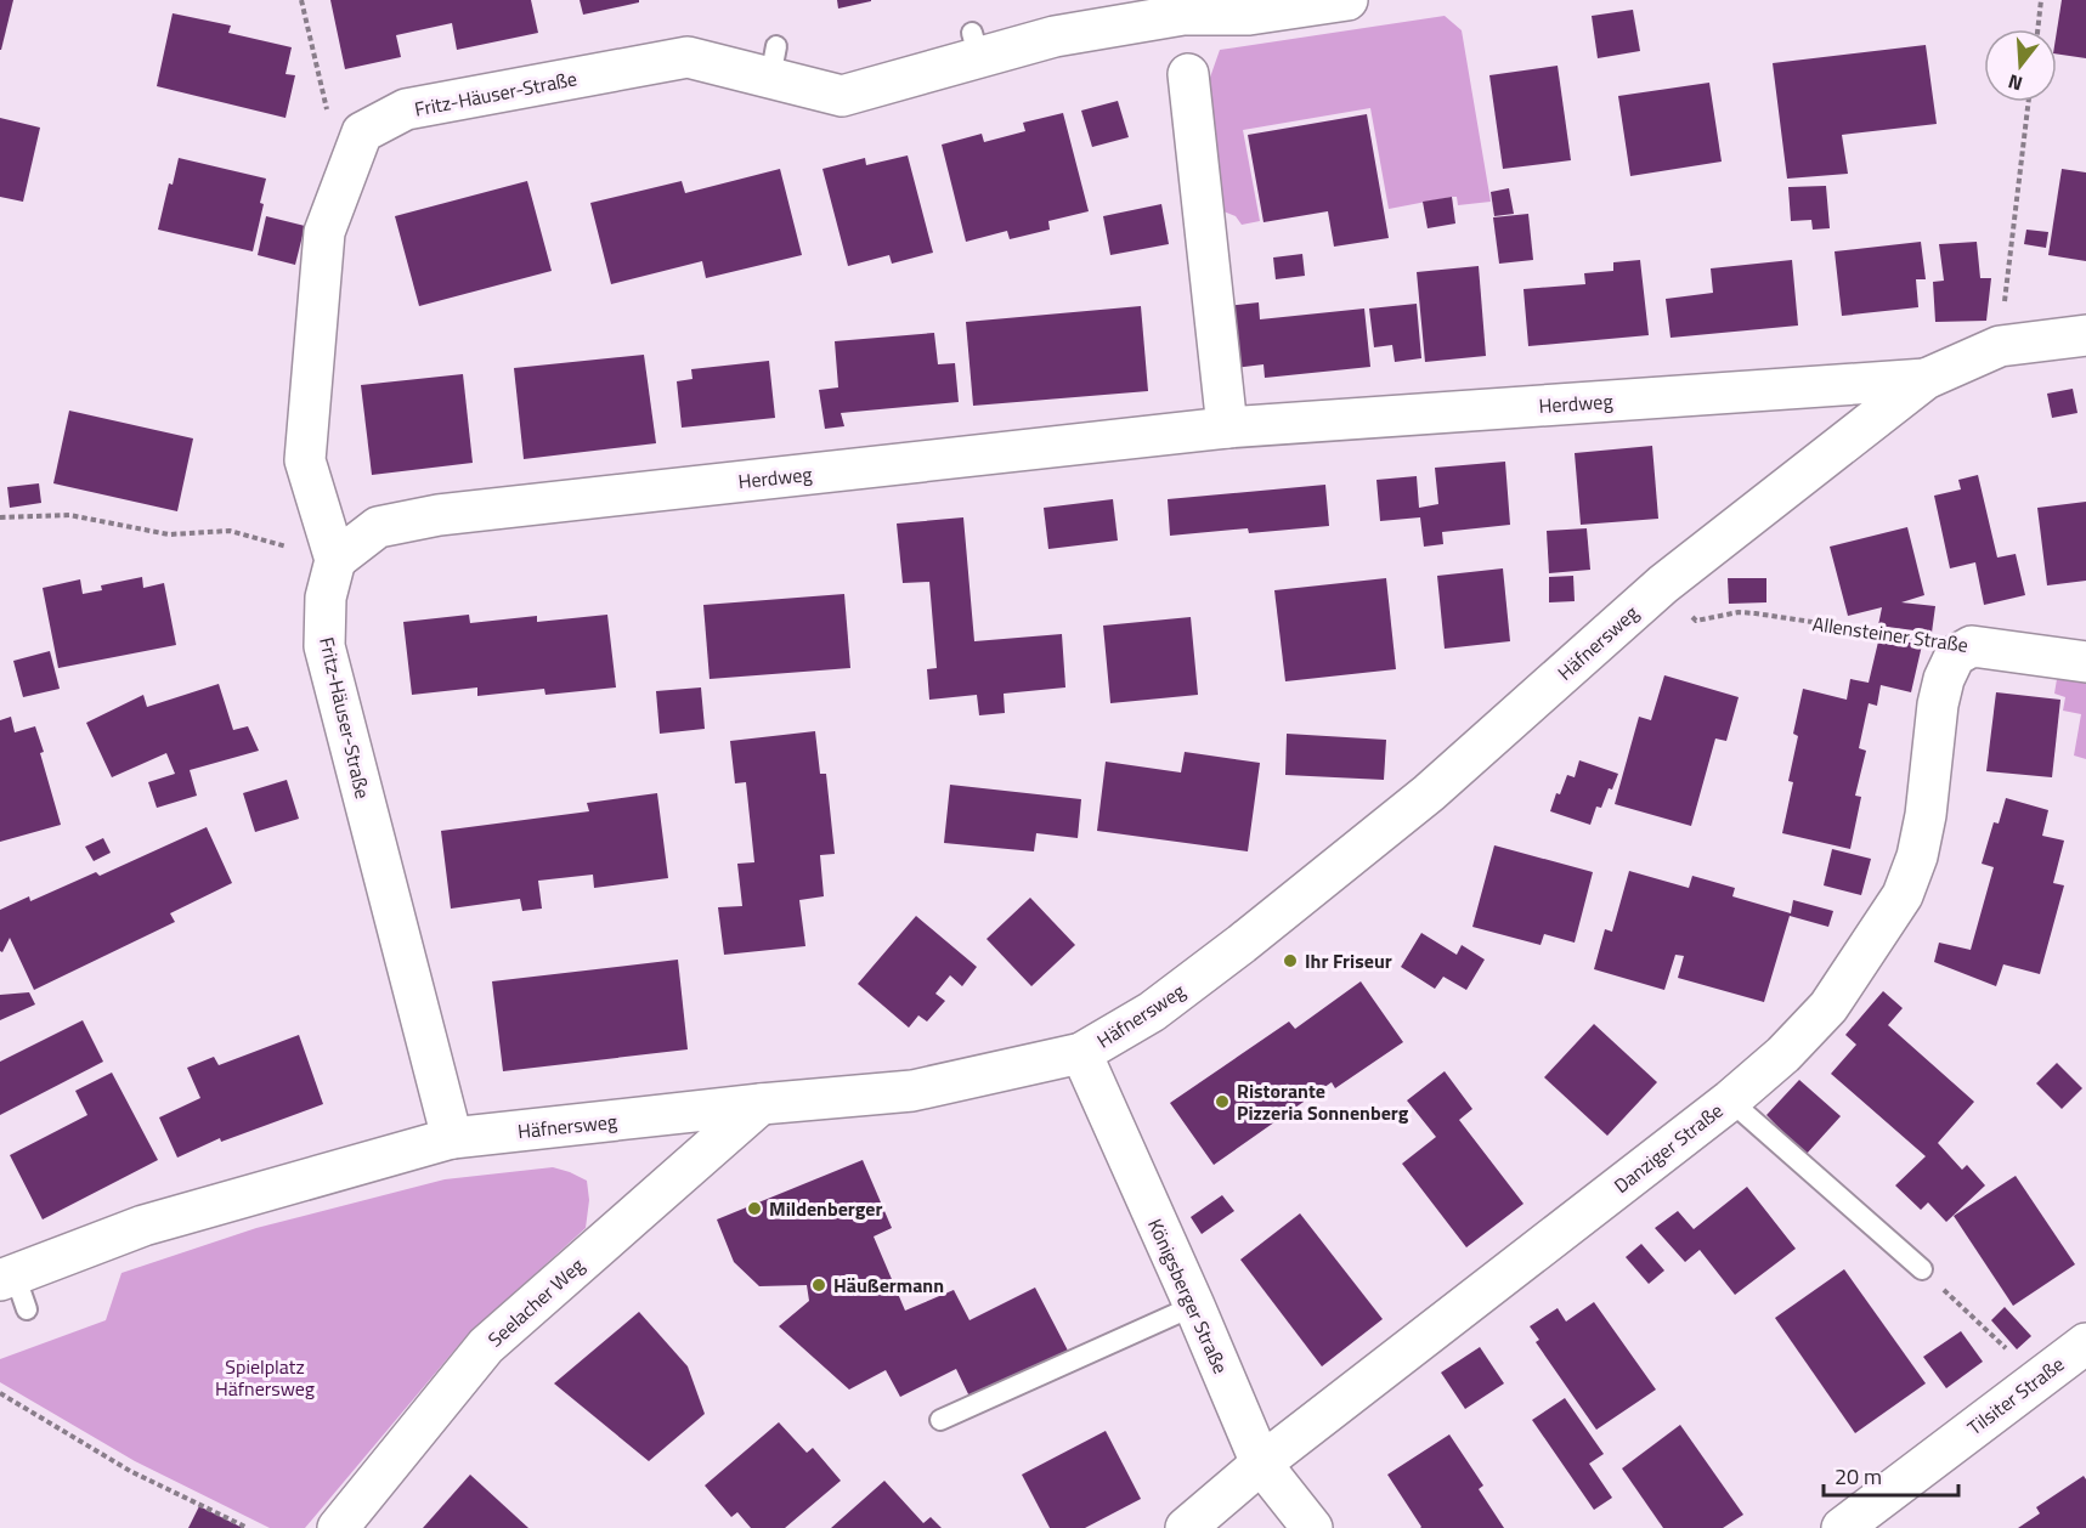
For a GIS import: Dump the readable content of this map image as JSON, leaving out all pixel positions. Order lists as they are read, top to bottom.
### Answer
{
  "streets": {
    "street": [
      "Fritz-Häuser-Straße",
      "Herdweg",
      "Allensteiner Straße",
      "Häfnersweg",
      "Danziger Straße",
      "Königsberger Straße",
      "Seelacher Weg",
      "Tilsiter Straße"
    ]
  },
  "crossings": [
    ["Fritz-Häuser-Straße", "Herdweg"],
    ["Fritz-Häuser-Straße", "Häfnersweg"],
    ["Herdweg", "Häfnersweg"],
    ["Allensteiner Straße", "Danziger Straße"],
    ["Häfnersweg", "Königsberger Straße"],
    ["Häfnersweg", "Seelacher Weg"],
    ["Danziger Straße", "Königsberger Straße"]
  ],
  "parks": ["Spielplatz Häfnersweg"],
  "places": [
    "Ihr Friseur",
    "Ristorante Pizzeria Sonnenberg",
    "Mildenberger",
    "Häußermann"
  ],
  "scale_bar": "20 m",
  "north": "bottom"
}
